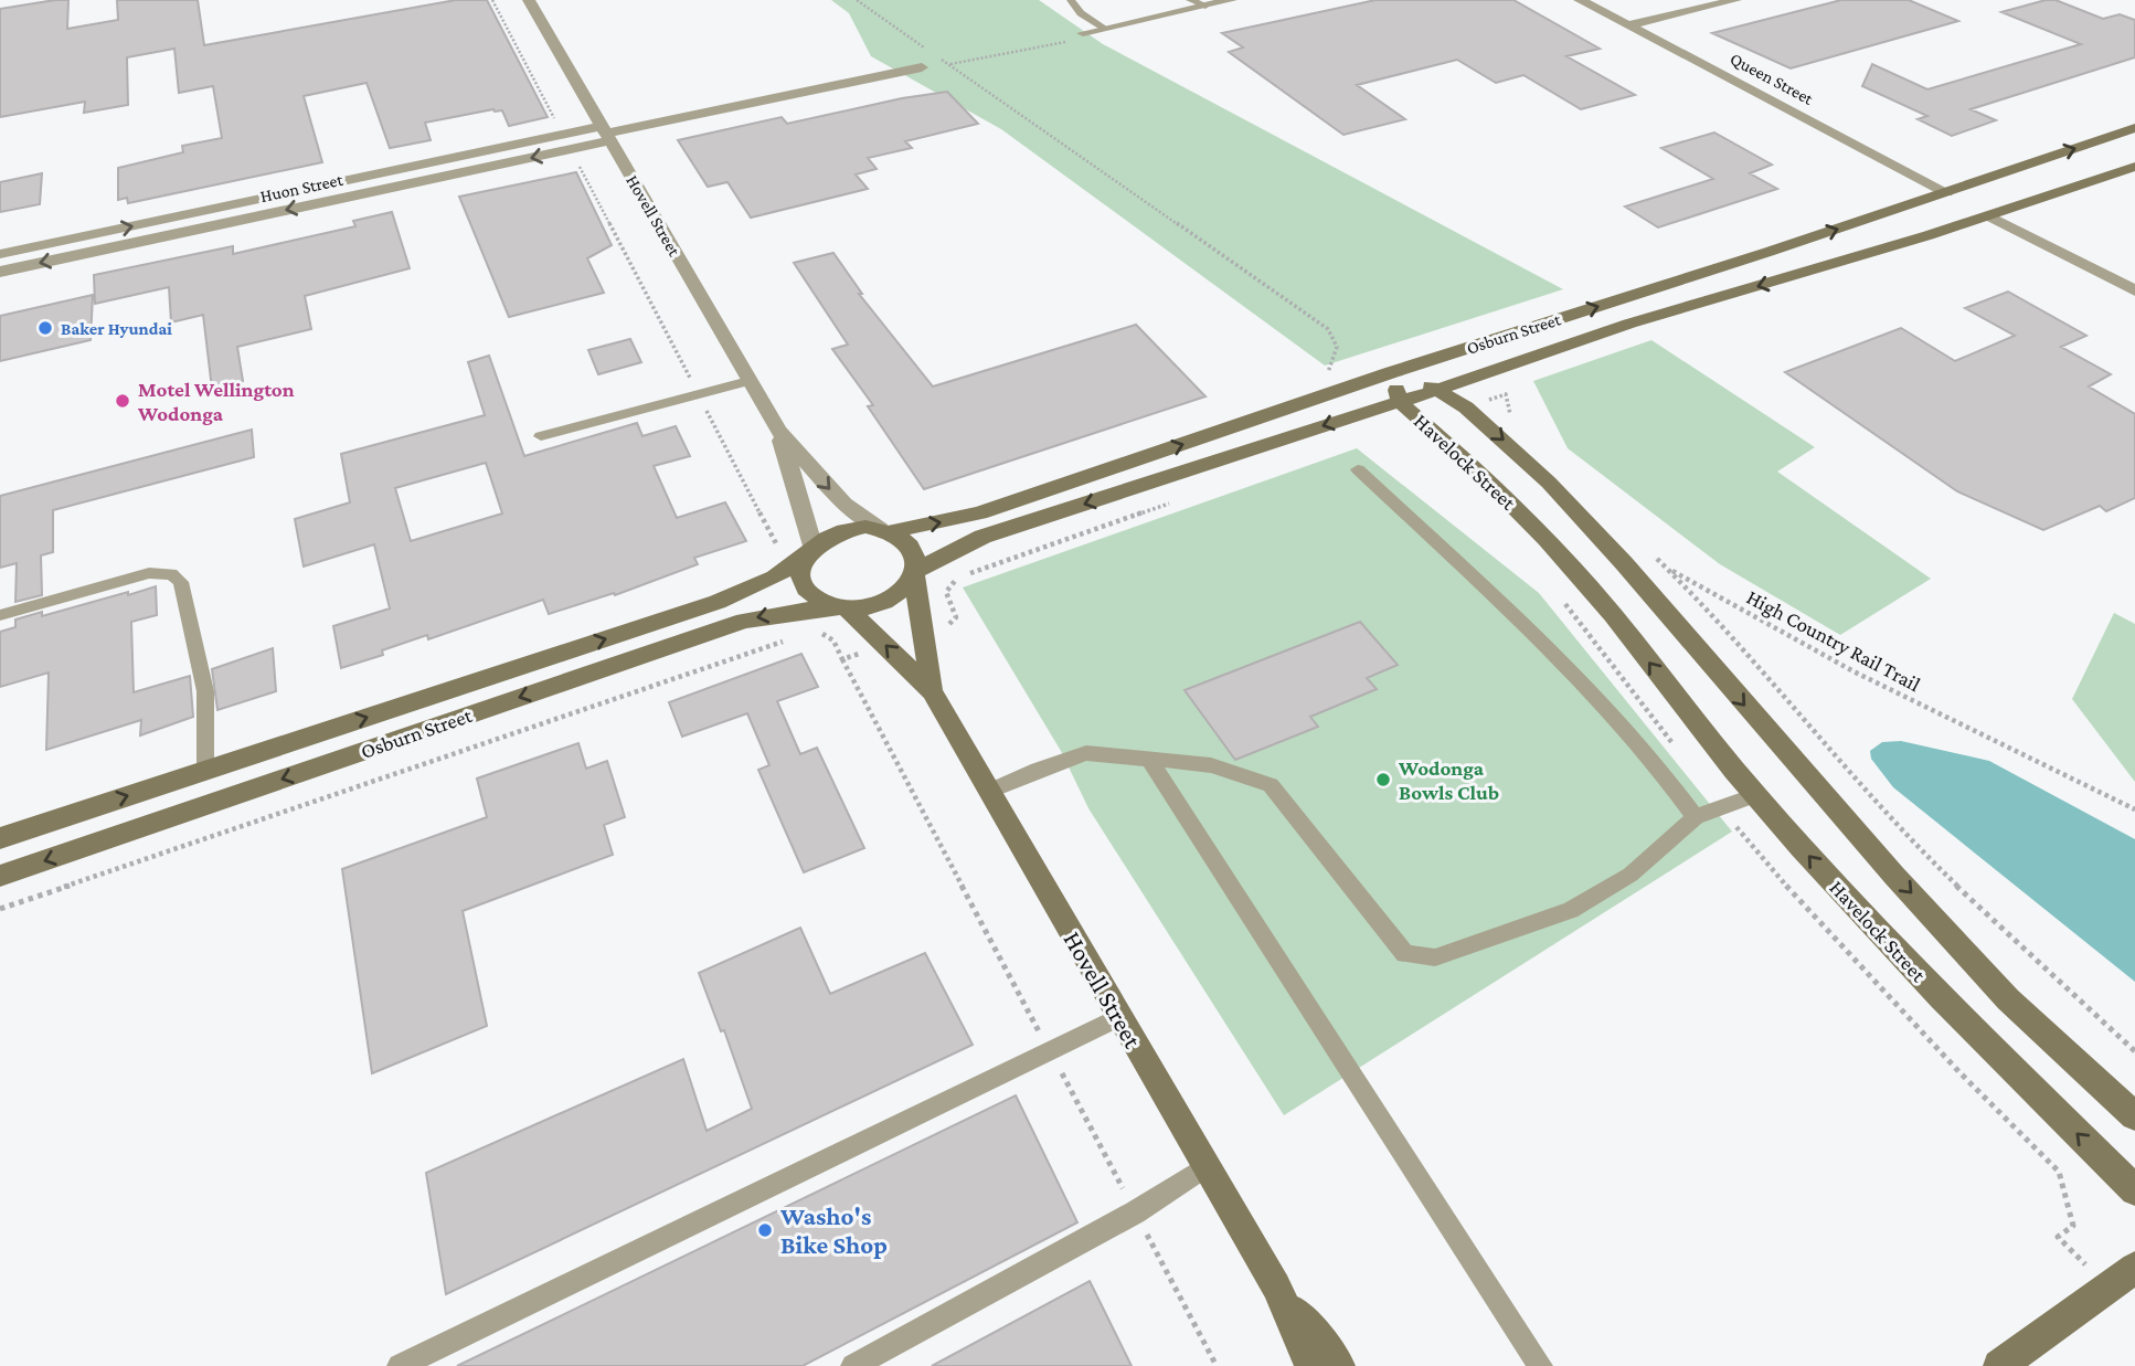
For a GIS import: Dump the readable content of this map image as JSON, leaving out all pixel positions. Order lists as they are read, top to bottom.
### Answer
{
  "streets": {
    "street": [
      "Queen Street",
      "Huon Street",
      "Hovell Street",
      "Osburn Street",
      "Havelock Street"
    ],
    "path": ["High Country Rail Trail"]
  },
  "crossings": [
    ["Queen Street", "Osburn Street"],
    ["Huon Street", "Hovell Street"],
    ["Hovell Street", "Osburn Street"],
    ["Osburn Street", "Havelock Street"]
  ],
  "places": [
    "Baker Hyundai",
    "Motel Wellington Wodonga",
    "Wodonga Bowls Club",
    "Washo's Bike Shop"
  ]
}
